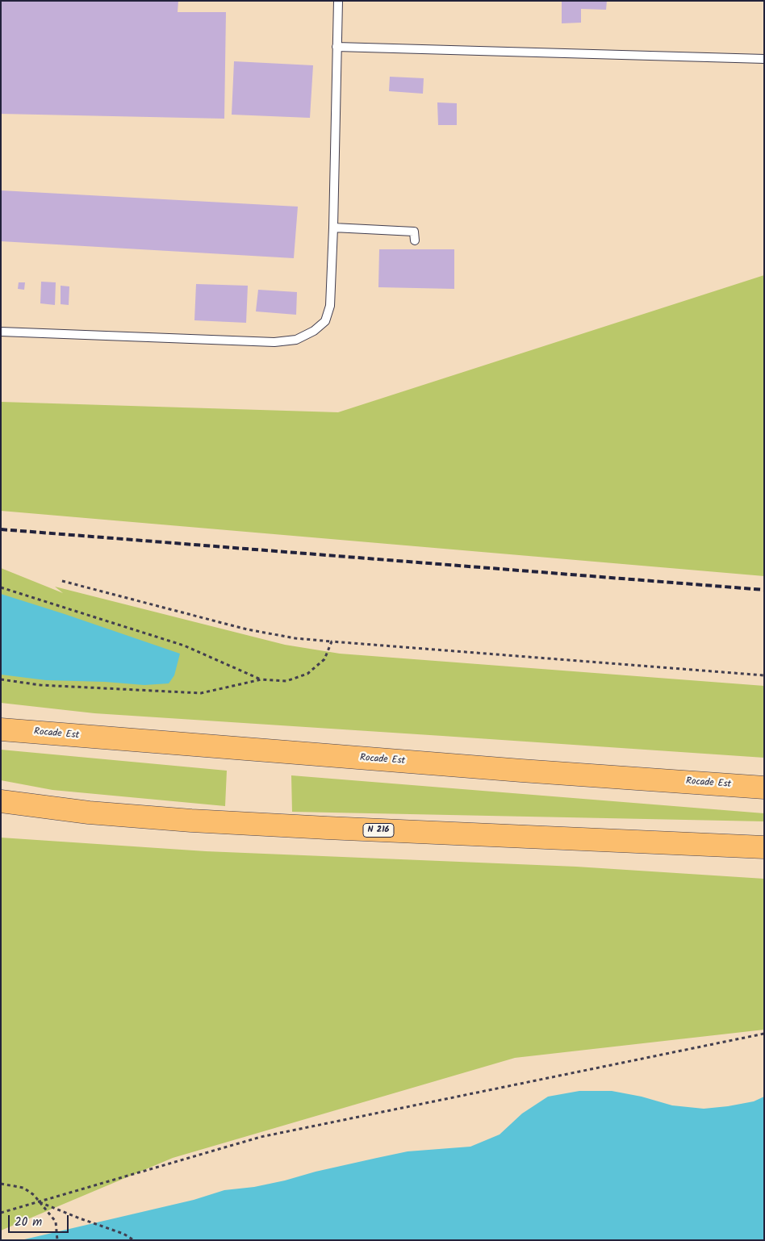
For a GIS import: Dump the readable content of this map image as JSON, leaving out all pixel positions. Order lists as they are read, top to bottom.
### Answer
{
  "streets": {
    "highway": ["Rocade Est", "N 216"]
  },
  "scale_bar": "20 m"
}
